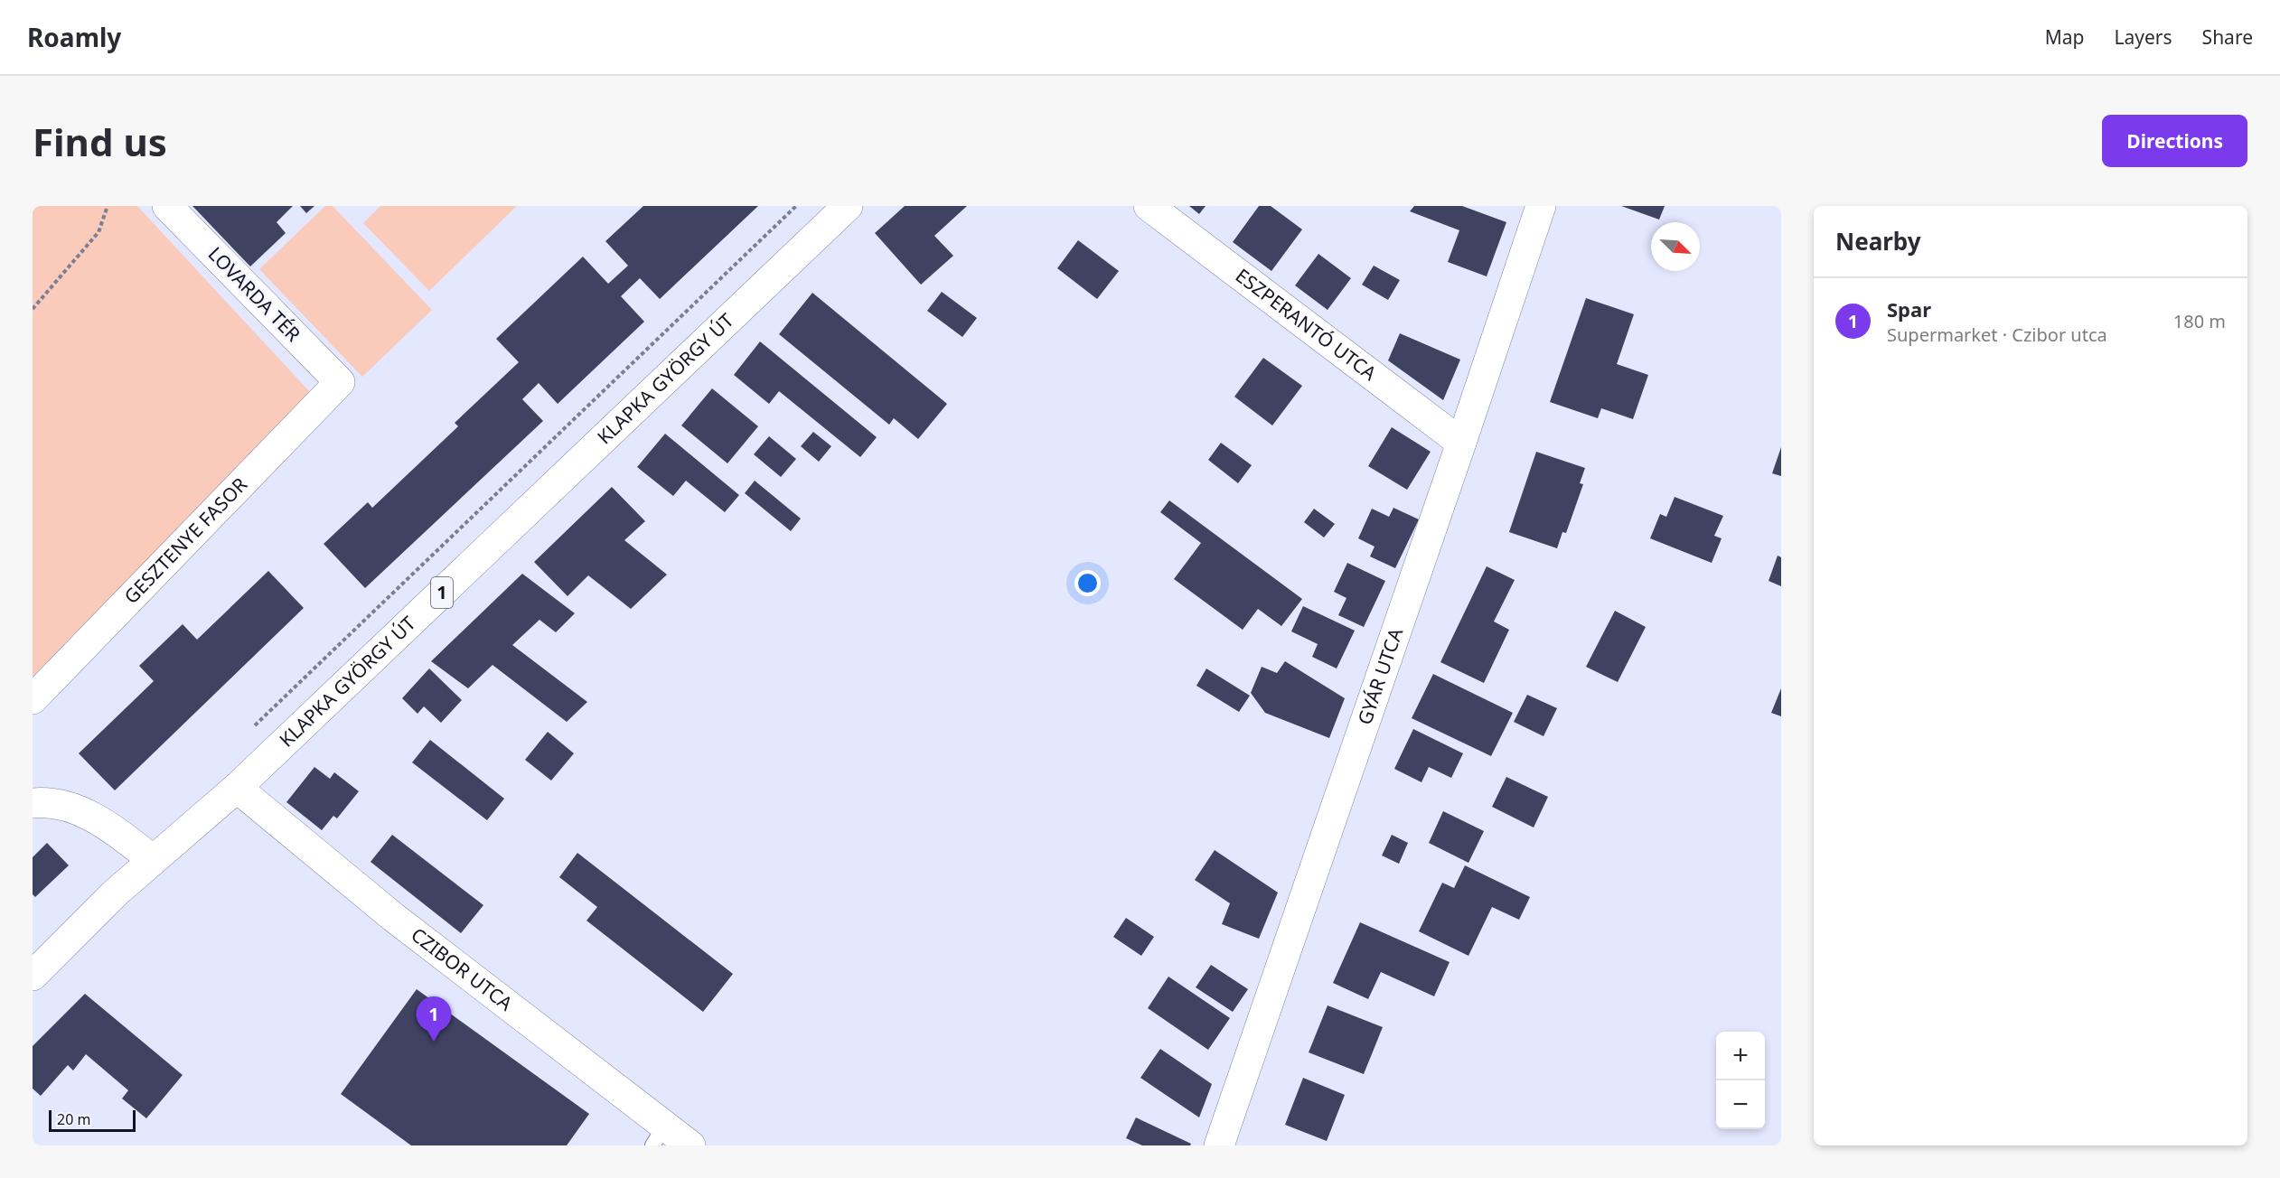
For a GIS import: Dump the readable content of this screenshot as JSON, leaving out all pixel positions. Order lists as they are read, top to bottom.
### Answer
{
  "streets": {
    "street": [
      "LOVARDA TÉR",
      "ESZPERANTÓ UTCA",
      "KLAPKA GYÖRGY ÚT",
      "GESZTENYE FASOR",
      "1",
      "GYÁR UTCA",
      "CZIBOR UTCA"
    ]
  },
  "crossings": [
    ["LOVARDA TÉR", "GESZTENYE FASOR"],
    ["ESZPERANTÓ UTCA", "GYÁR UTCA"],
    ["KLAPKA GYÖRGY ÚT", "CZIBOR UTCA"]
  ],
  "scale_bar": "20 m",
  "north": "bottom right",
  "page": {
    "header": "Roamly",
    "nav": ["Map", "Layers", "Share"],
    "buttons": "Directions",
    "title": "Find us",
    "heading": "Nearby",
    "list": [
      {
        "mark": "1",
        "name": "Spar",
        "note": "Supermarket · Czibor utca",
        "value": "180 m"
      }
    ],
    "pins": "1",
    "map_buttons": ["+", "−"],
    "scale": "20 m"
  }
}
